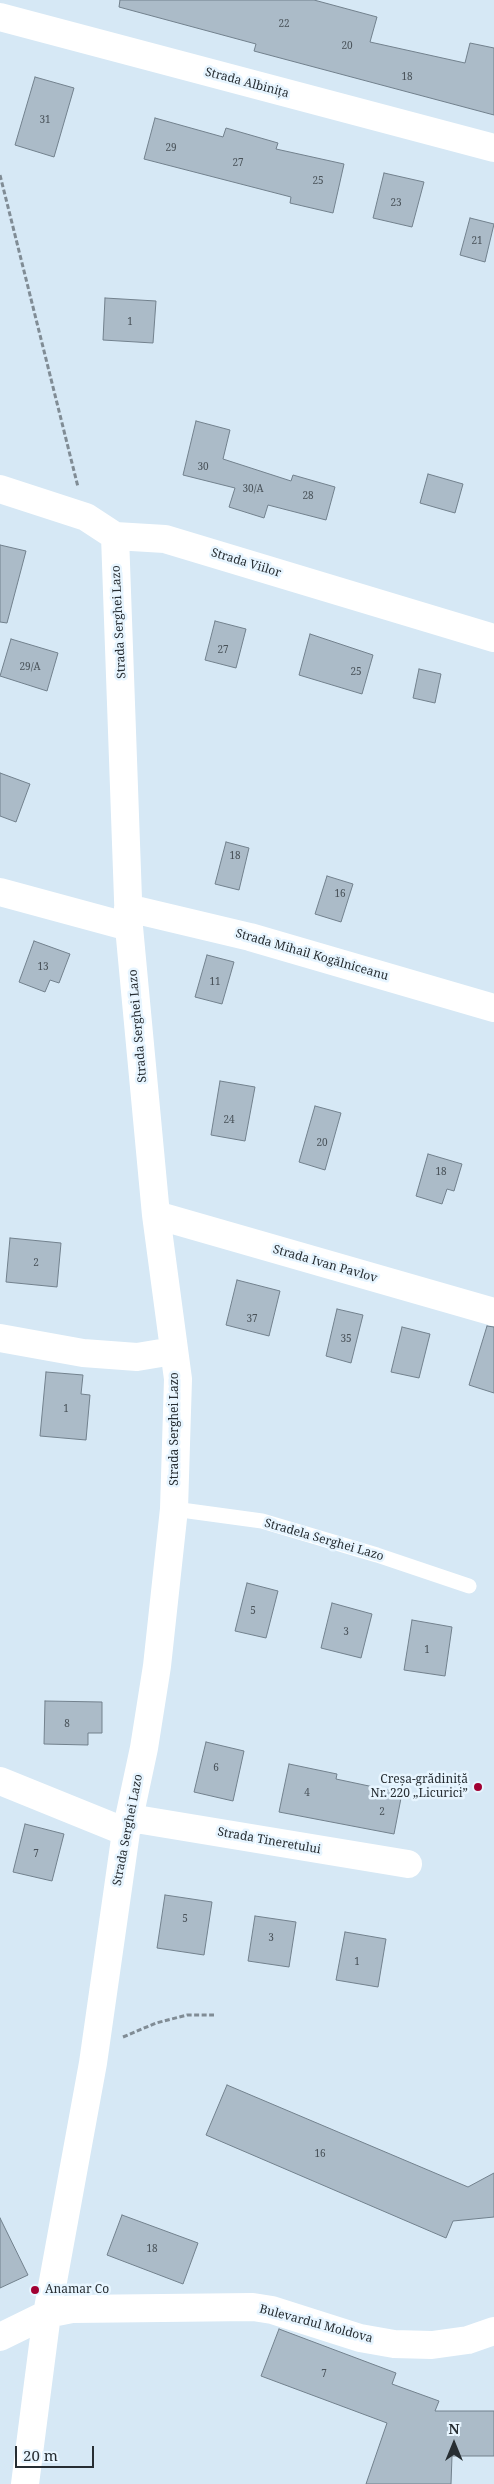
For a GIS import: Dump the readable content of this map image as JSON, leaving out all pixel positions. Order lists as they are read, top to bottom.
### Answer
{
  "streets": {
    "street": [
      "Strada Albinița",
      "Strada Viilor",
      "Strada Serghei Lazo",
      "Strada Mihail Kogălniceanu",
      "Strada Ivan Pavlov",
      "Strada Tineretului",
      "Bulevardul Moldova"
    ],
    "lane": ["Stradela Serghei Lazo"]
  },
  "crossings": [
    ["Strada Viilor", "Strada Serghei Lazo"],
    ["Strada Serghei Lazo", "Strada Mihail Kogălniceanu"],
    ["Strada Serghei Lazo", "Strada Ivan Pavlov"],
    ["Strada Serghei Lazo", "Stradela Serghei Lazo"],
    ["Strada Serghei Lazo", "Strada Tineretului"],
    ["Strada Serghei Lazo", "Bulevardul Moldova"]
  ],
  "places": ["Creșa-grădiniță Nr. 220 „Licurici”", "Anamar Co"],
  "house_numbers": [
    "22",
    "20",
    "18",
    "31",
    "29",
    "27",
    "25",
    "23",
    "21",
    "1",
    "30",
    "30/A",
    "28",
    "27",
    "29/A",
    "25",
    "18",
    "16",
    "13",
    "11",
    "24",
    "20",
    "18",
    "2",
    "37",
    "35",
    "1",
    "5",
    "3",
    "1",
    "8",
    "6",
    "4",
    "2",
    "7",
    "5",
    "3",
    "1",
    "16",
    "18",
    "7"
  ],
  "scale_bar": "20 m",
  "north": "top"
}
